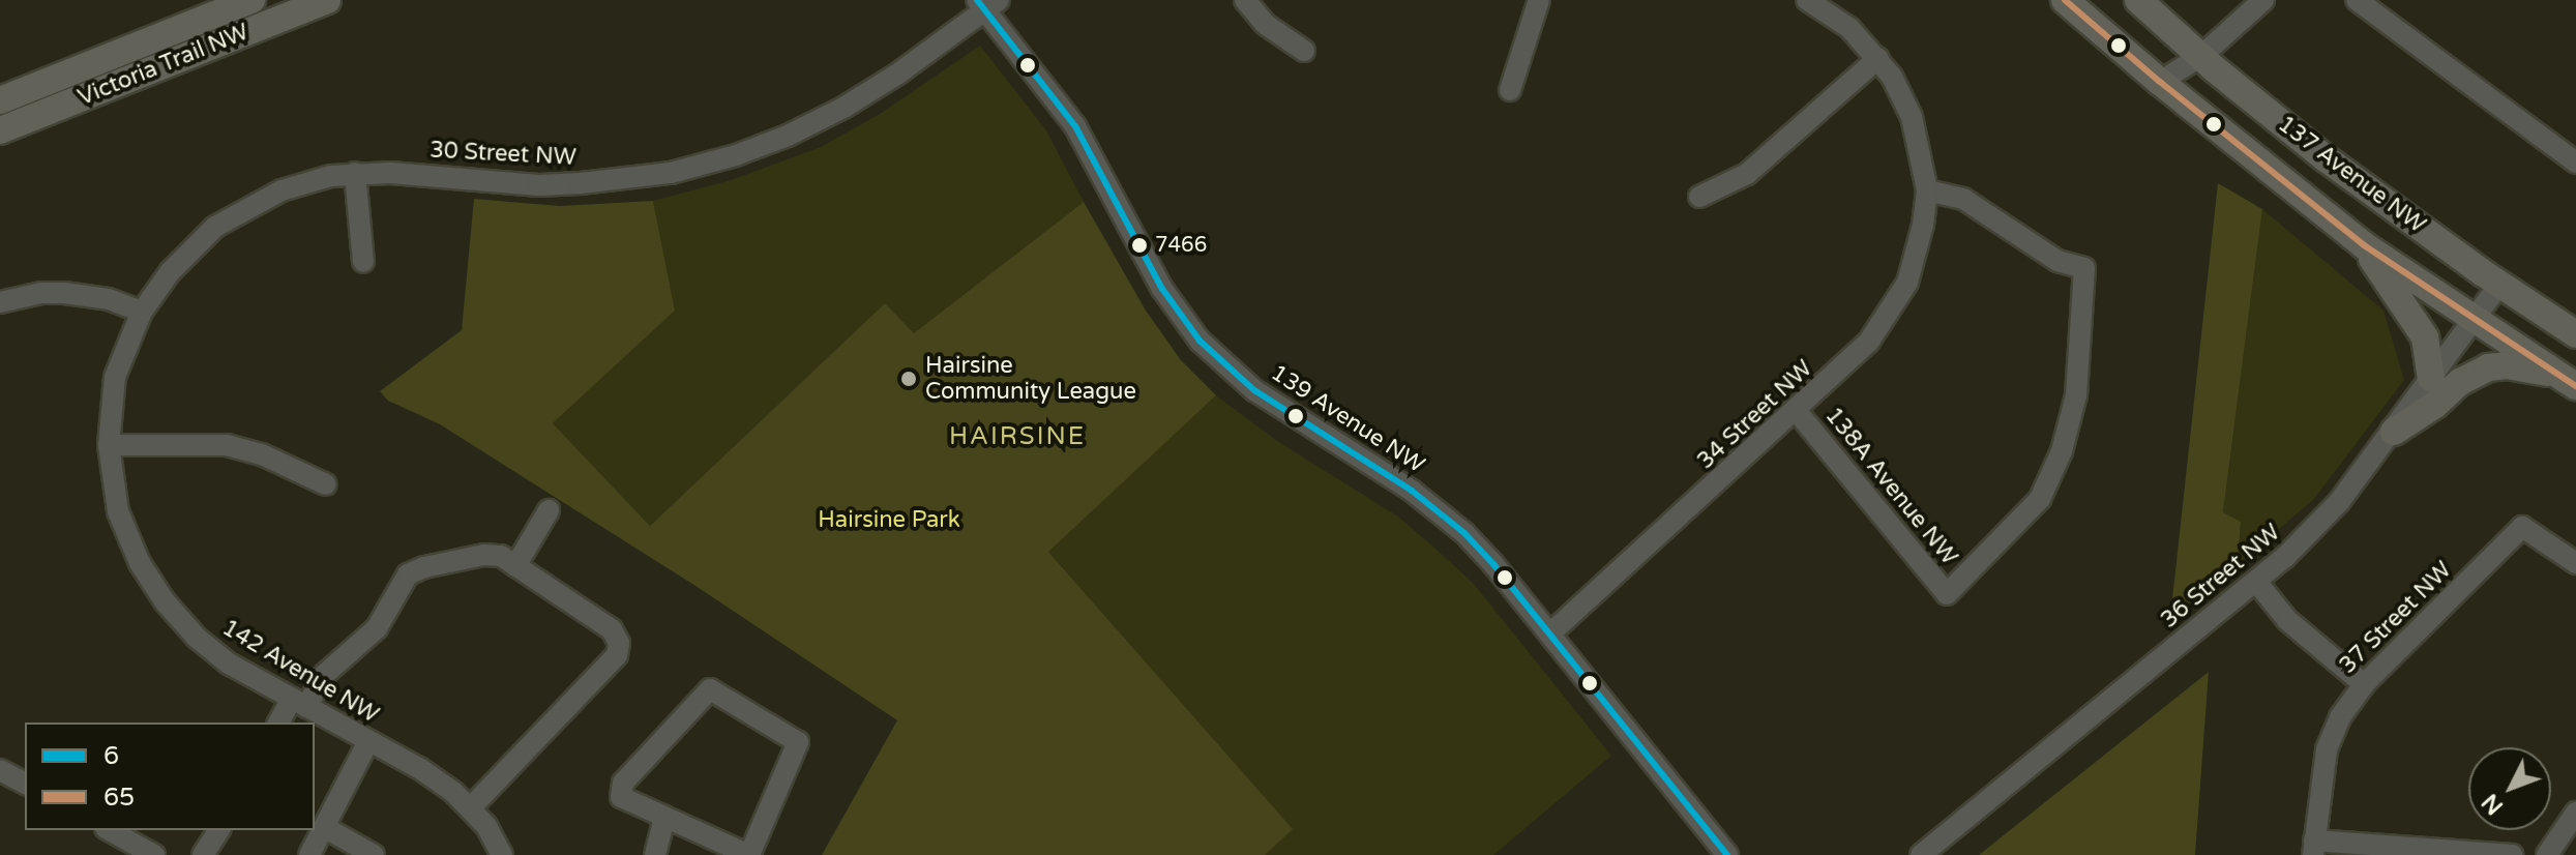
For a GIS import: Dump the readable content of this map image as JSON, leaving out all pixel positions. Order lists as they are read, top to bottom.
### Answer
{
  "streets": {
    "main road": ["Victoria Trail NW", "137 Avenue NW"],
    "street": [
      "30 Street NW",
      "34 Street NW",
      "139 Avenue NW",
      "138A Avenue NW",
      "36 Street NW",
      "37 Street NW",
      "142 Avenue NW"
    ]
  },
  "crossings": [
    ["30 Street NW", "139 Avenue NW"],
    ["30 Street NW", "142 Avenue NW"],
    ["137 Avenue NW", "36 Street NW"],
    ["34 Street NW", "139 Avenue NW"],
    ["34 Street NW", "138A Avenue NW"]
  ],
  "districts": ["HAIRSINE"],
  "parks": ["Hairsine Park"],
  "places": ["7466", "Hairsine Community League"],
  "lines": ["transit line 6", "transit line 65"],
  "legend": ["6", "65"],
  "north": "bottom left"
}
